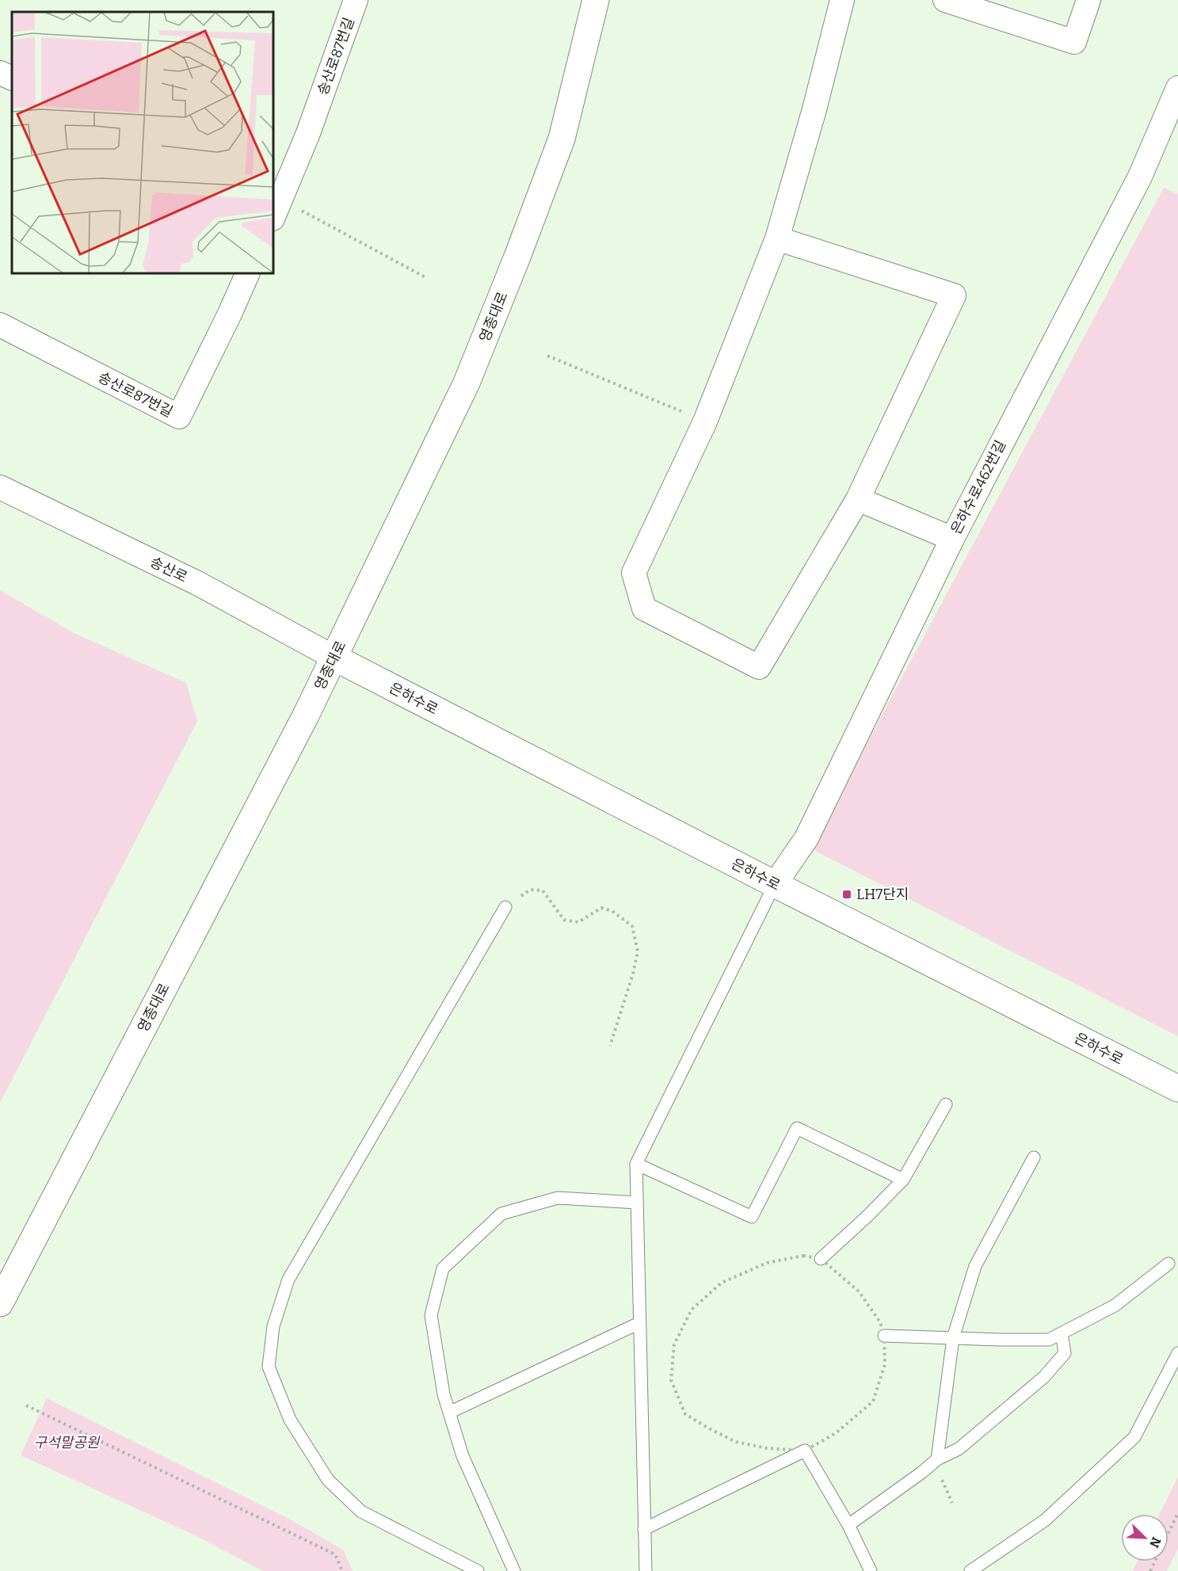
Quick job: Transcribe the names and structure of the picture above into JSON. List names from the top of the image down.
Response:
{
  "streets": {
    "street": [
      "송산로87번길",
      "영종대로",
      "은하수로462번길",
      "송산로",
      "은하수로"
    ]
  },
  "crossings": [
    ["영종대로", "송산로"],
    ["영종대로", "은하수로"],
    ["은하수로462번길", "은하수로"],
    ["송산로", "은하수로"]
  ],
  "parks": ["구석말공원"],
  "places": {
    "transit": ["LH7단지"]
  },
  "north": "bottom right"
}
